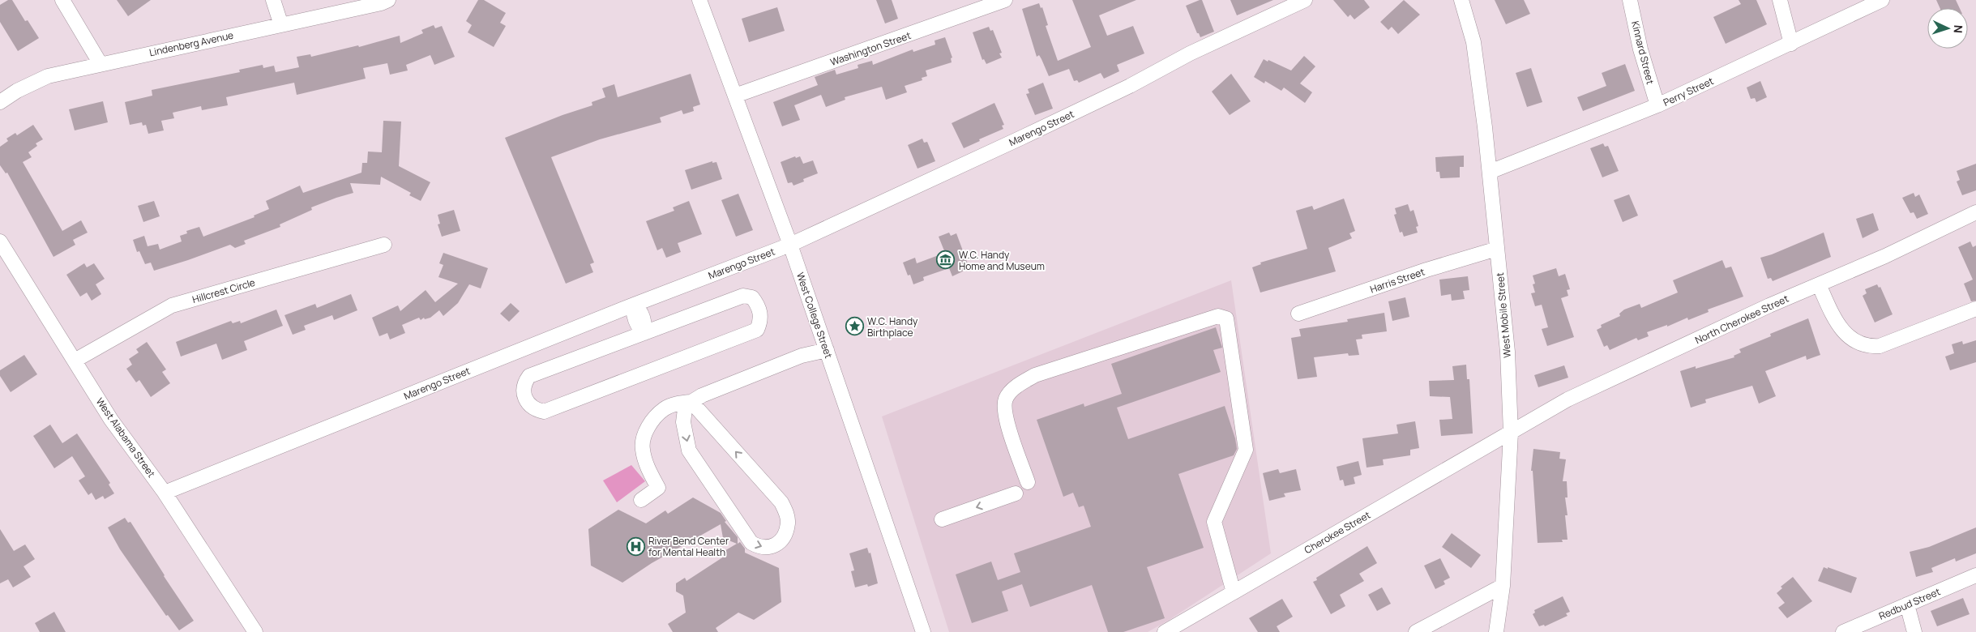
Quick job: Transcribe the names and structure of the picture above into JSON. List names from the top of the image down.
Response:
{
  "streets": {
    "street": [
      "Lindenberg Avenue",
      "Washington Street",
      "Kinnard Street",
      "Perry Street",
      "Marengo Street",
      "Harris Street",
      "Hillcrest Circle",
      "West College Street",
      "West Mobile Street",
      "North Cherokee Street",
      "West Alabama Street",
      "Cherokee Street",
      "Redbud Street"
    ]
  },
  "crossings": [
    ["Washington Street", "West College Street"],
    ["Kinnard Street", "Perry Street"],
    ["Perry Street", "West Mobile Street"],
    ["Marengo Street", "West College Street"],
    ["Marengo Street", "West Alabama Street"],
    ["Harris Street", "West Mobile Street"],
    ["Hillcrest Circle", "West Alabama Street"],
    ["West Mobile Street", "North Cherokee Street"],
    ["West Mobile Street", "Cherokee Street"],
    ["North Cherokee Street", "Cherokee Street"]
  ],
  "places": {
    "museum": ["W.C. Handy Home and Museum"],
    "place": ["W.C. Handy Birthplace"],
    "hospital": ["River Bend Center for Mental Health"]
  },
  "north": "right"
}
